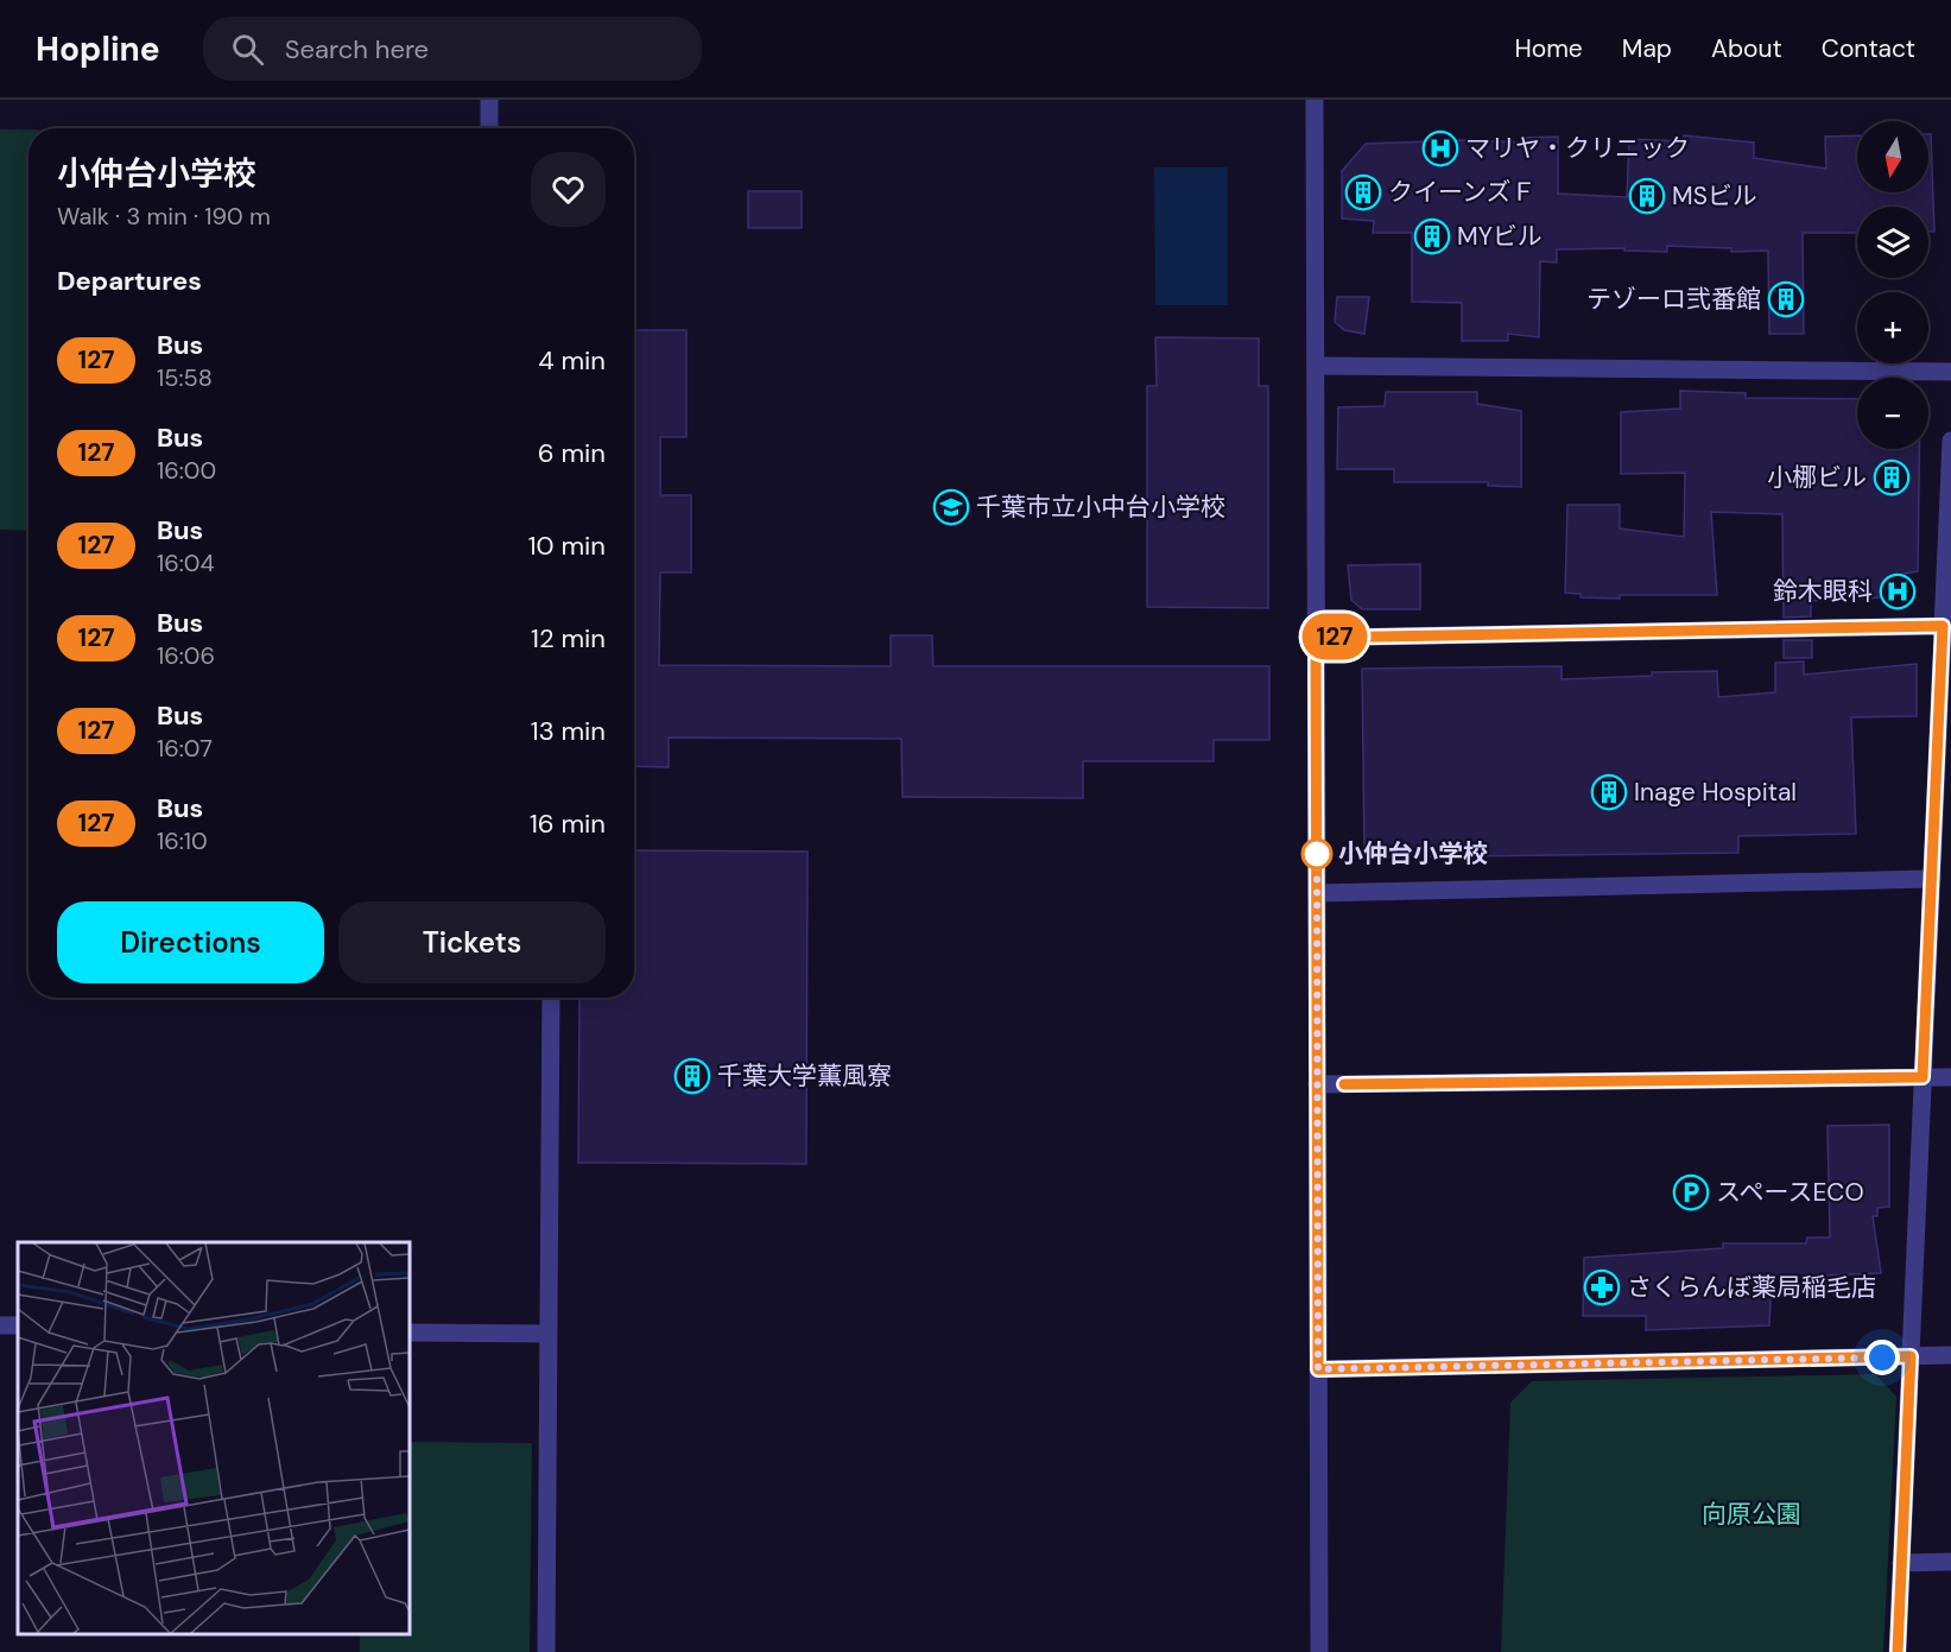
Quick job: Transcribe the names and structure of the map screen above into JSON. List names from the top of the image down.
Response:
{
  "parks": ["向原公園"],
  "places": {
    "hospital": ["マリヤ・クリニック", "鈴木眼科"],
    "building": [
      "クイーンズＦ",
      "MSビル",
      "MYビル",
      "テゾーロ弐番館",
      "小梛ビル",
      "Inage Hospital",
      "千葉大学薫風寮"
    ],
    "school or university": ["千葉市立小中台小学校"],
    "other": ["小仲台小学校"],
    "parking": ["スペースECO"],
    "pharmacy": ["さくらんぼ薬局稲毛店"]
  },
  "lines": ["bus line 127"],
  "north": "bottom",
  "page": {
    "header": "Hopline",
    "search": "Search here",
    "nav": [
      "Home",
      "Map",
      "About",
      "Contact"
    ],
    "on_map": "127",
    "map_buttons": ["+", "−"],
    "heading": [
      ["小仲台小学校", "Walk · 3 min · 190 m"],
      "Departures"
    ],
    "list": [
      {
        "mark": "127",
        "name": "Bus",
        "note": "15:58",
        "value": "4 min"
      },
      {
        "mark": "127",
        "name": "Bus",
        "note": "16:00",
        "value": "6 min"
      },
      {
        "mark": "127",
        "name": "Bus",
        "note": "16:04",
        "value": "10 min"
      },
      {
        "mark": "127",
        "name": "Bus",
        "note": "16:06",
        "value": "12 min"
      },
      {
        "mark": "127",
        "name": "Bus",
        "note": "16:07",
        "value": "13 min"
      },
      {
        "mark": "127",
        "name": "Bus",
        "note": "16:10",
        "value": "16 min"
      }
    ],
    "buttons": ["Directions", "Tickets"]
  }
}
